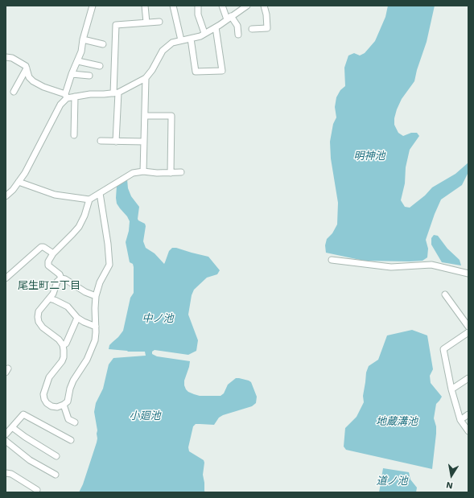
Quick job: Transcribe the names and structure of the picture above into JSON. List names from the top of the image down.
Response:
{
  "districts": ["尾生町二丁目"],
  "water": [
    "明神池",
    "中ノ池",
    "小廻池",
    "地蔵溝池",
    "道ノ池"
  ],
  "north": "bottom"
}
